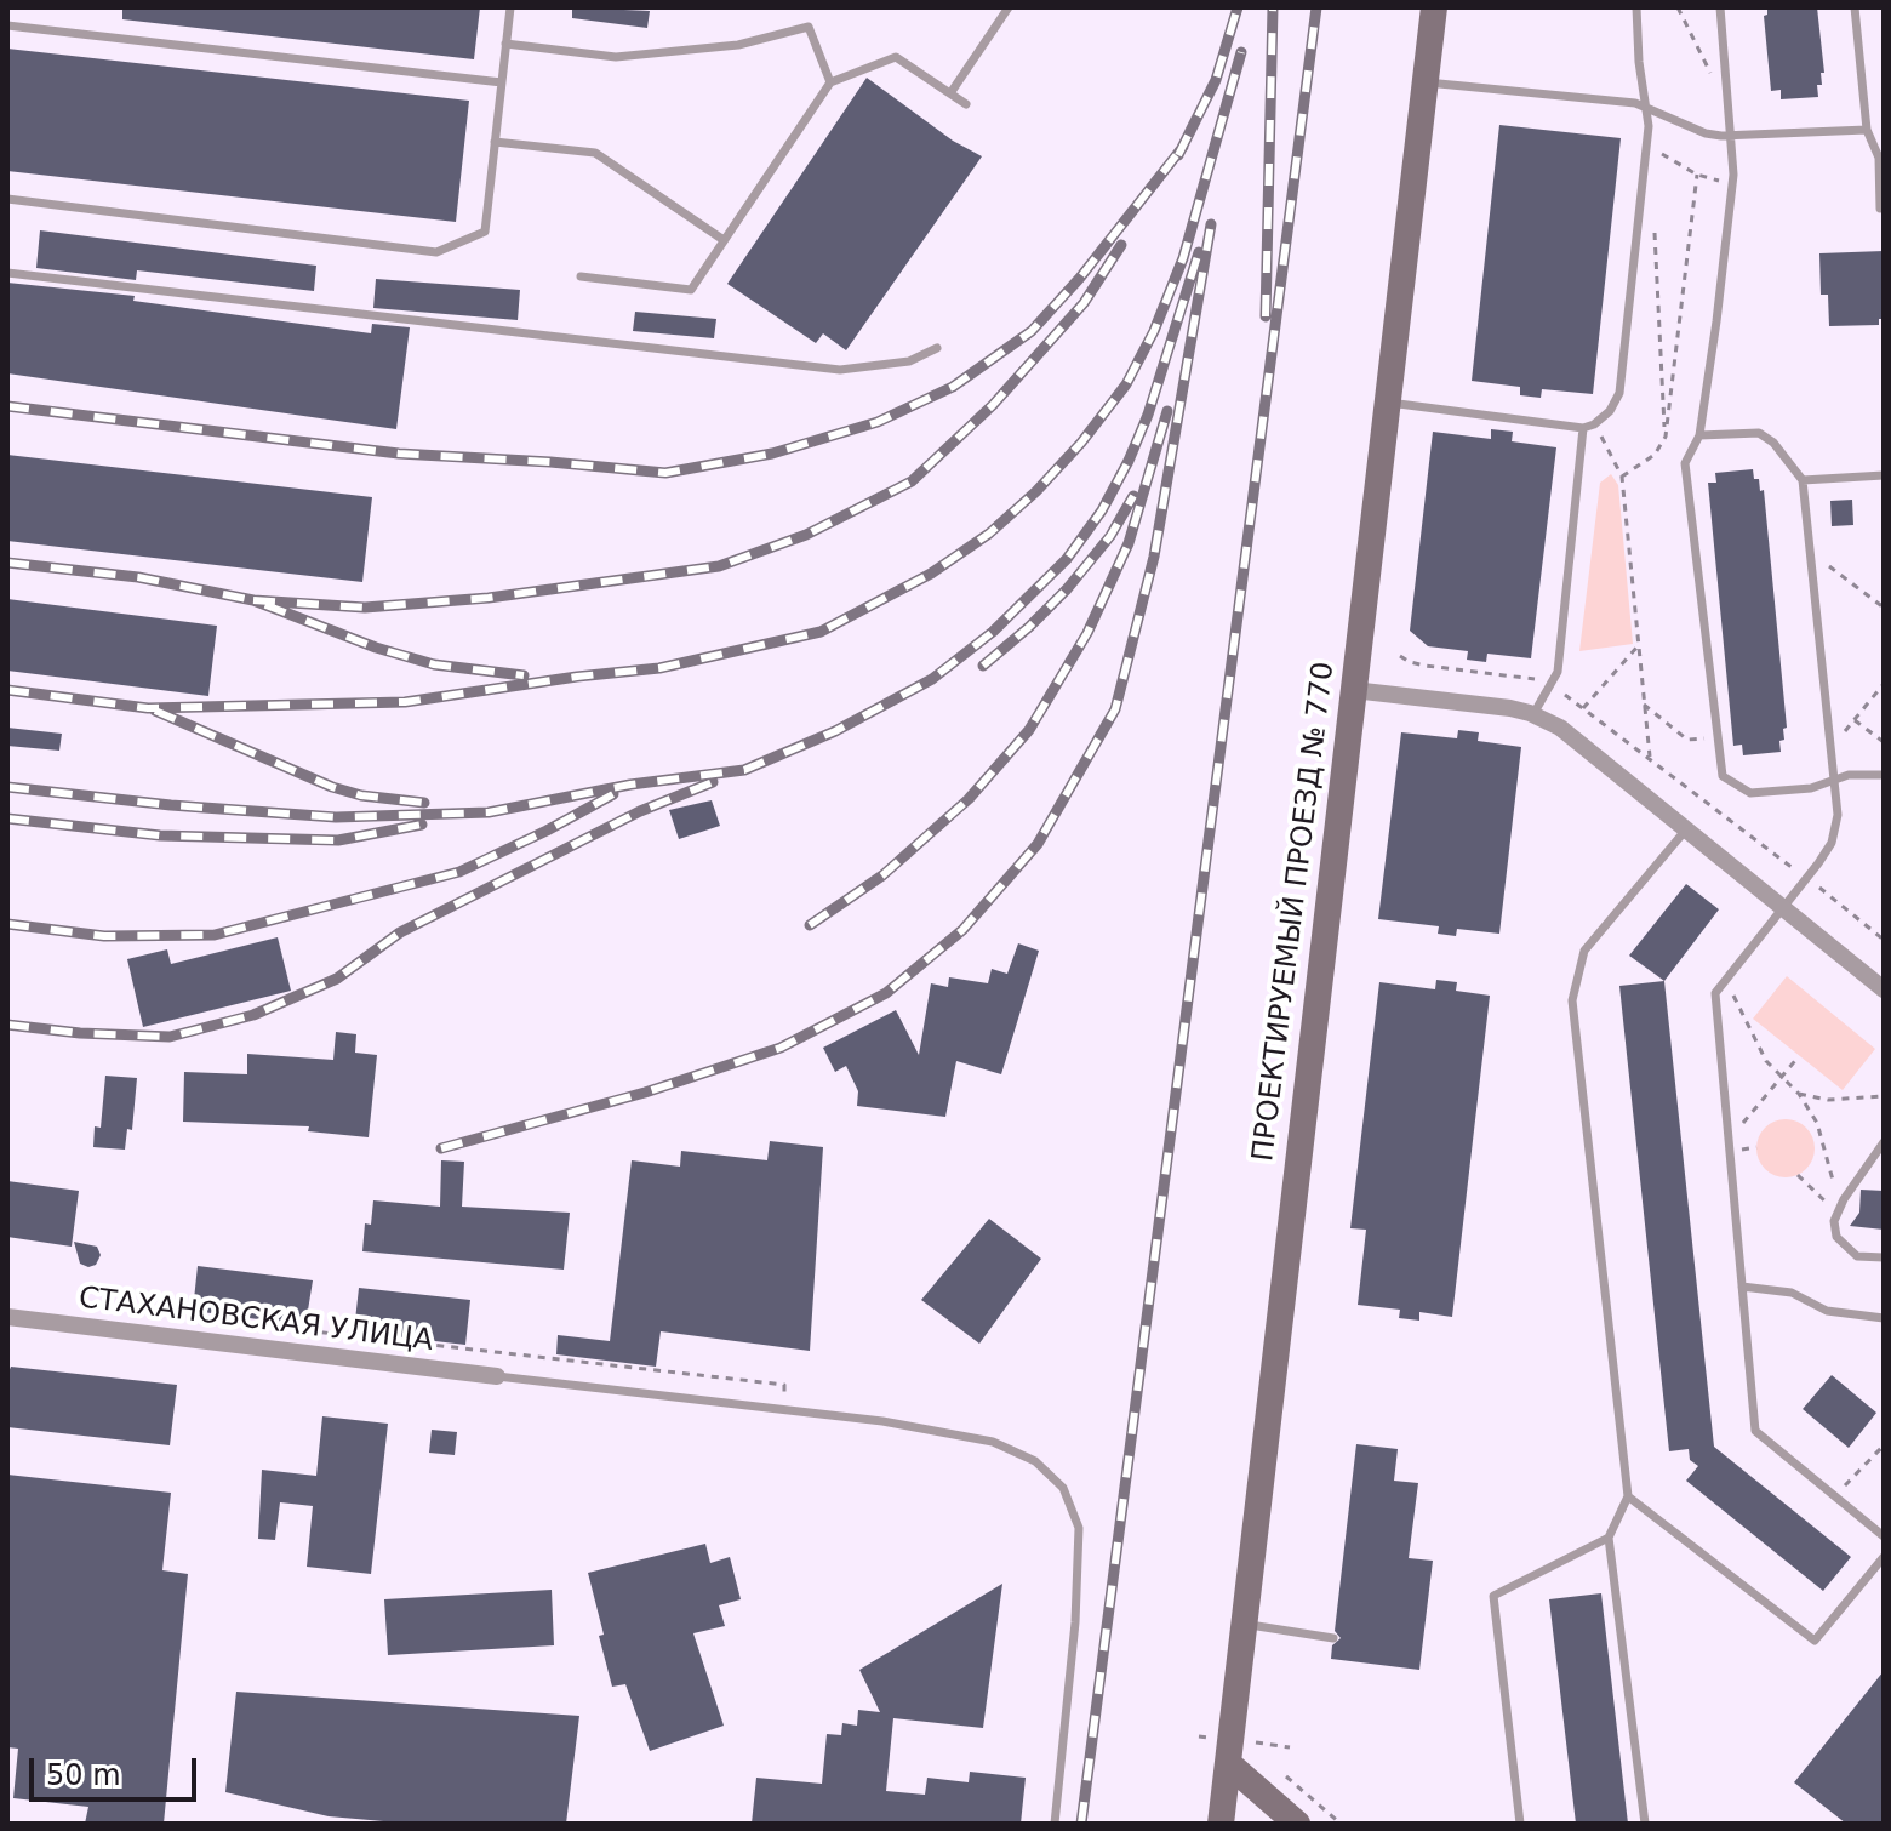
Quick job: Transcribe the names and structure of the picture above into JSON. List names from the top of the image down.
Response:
{
  "streets": {
    "street": ["ПРОЕКТИРУЕМЫЙ ПРОЕЗД № 770", "СТАХАНОВСКАЯ УЛИЦА"]
  },
  "scale_bar": "50 m"
}
